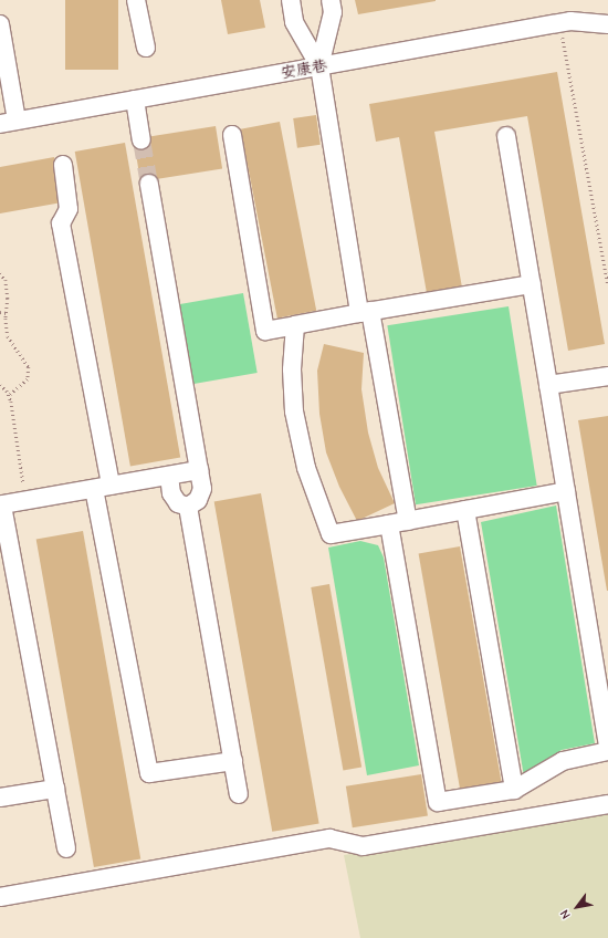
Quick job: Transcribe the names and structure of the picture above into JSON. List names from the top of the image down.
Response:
{
  "streets": {
    "street": ["安康巷"]
  },
  "north": "bottom left"
}
